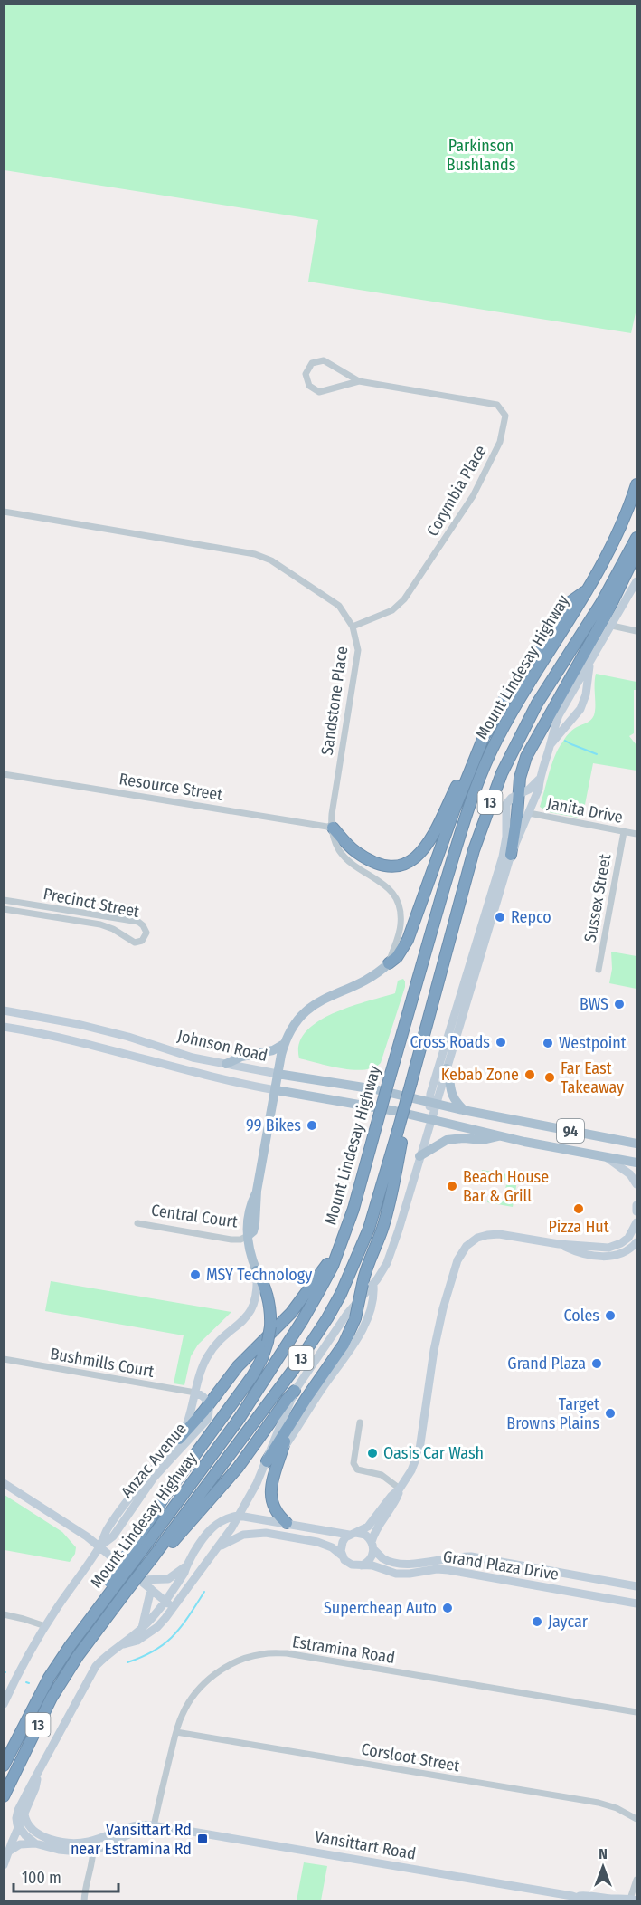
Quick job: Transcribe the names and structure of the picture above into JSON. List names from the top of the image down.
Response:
{
  "streets": {
    "highway": ["Mount Lindesay Highway", "13"],
    "main road": [
      "Johnson Road",
      "94",
      "Central Court",
      "Anzac Avenue"
    ],
    "street": [
      "Corymbia Place",
      "Sandstone Place",
      "Resource Street",
      "Janita Drive",
      "Sussex Street",
      "Precinct Street",
      "Bushmills Court",
      "Grand Plaza Drive",
      "Estramina Road",
      "Corsloot Street",
      "Vansittart Road"
    ]
  },
  "crossings": [
    ["Corymbia Place", "Sandstone Place"],
    ["Sandstone Place", "Resource Street"],
    ["Janita Drive", "Sussex Street"],
    ["Johnson Road", "94"],
    ["Johnson Road", "Central Court"],
    ["Central Court", "Anzac Avenue"],
    ["Bushmills Court", "Anzac Avenue"],
    ["Estramina Road", "Corsloot Street"],
    ["Estramina Road", "Vansittart Road"]
  ],
  "parks": ["Parkinson Bushlands"],
  "places": {
    "other": [
      "Repco",
      "BWS",
      "Cross Roads",
      "Westpoint",
      "Kebab Zone",
      "Far East Takeaway",
      "99 Bikes",
      "Beach House Bar & Grill",
      "Pizza Hut",
      "MSY Technology",
      "Coles",
      "Grand Plaza",
      "Target Browns Plains",
      "Oasis Car Wash",
      "Supercheap Auto",
      "Jaycar"
    ],
    "transit": ["Vansittart Rd near Estramina Rd"]
  },
  "scale_bar": "100 m",
  "north": "top"
}
